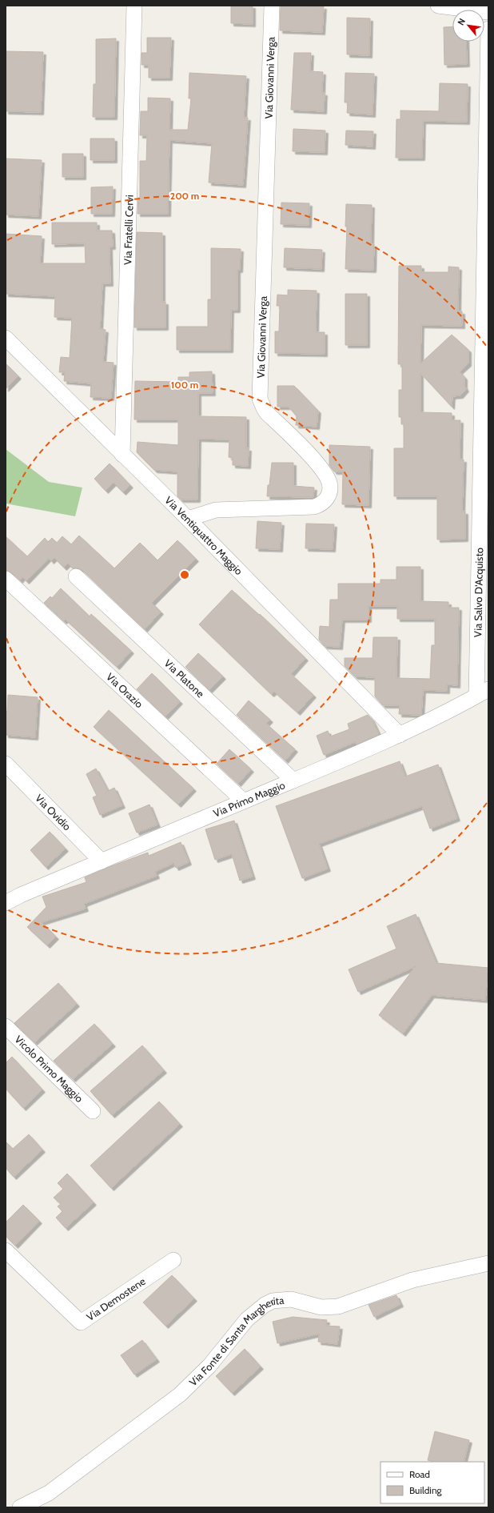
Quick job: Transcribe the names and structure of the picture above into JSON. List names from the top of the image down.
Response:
{
  "streets": {
    "street": [
      "Via Giovanni Verga",
      "Via Fratelli Cervi",
      "Via Ventiquattro Maggio",
      "Via Salvo D'Acquisto",
      "Via Platone",
      "Via Orazio",
      "Via Primo Maggio",
      "Via Ovidio",
      "Vicolo Primo Maggio",
      "Via Demostene",
      "Via Fonte di Santa Margherita"
    ]
  },
  "crossings": [
    ["Via Giovanni Verga", "Via Ventiquattro Maggio"],
    ["Via Fratelli Cervi", "Via Ventiquattro Maggio"],
    ["Via Ventiquattro Maggio", "Via Primo Maggio"],
    ["Via Salvo D'Acquisto", "Via Primo Maggio"],
    ["Via Platone", "Via Primo Maggio"],
    ["Via Orazio", "Via Primo Maggio"],
    ["Via Primo Maggio", "Via Ovidio"]
  ],
  "legend": ["Road", "Building"],
  "north": "top left",
  "rings": ["200 m", "100 m"]
}
